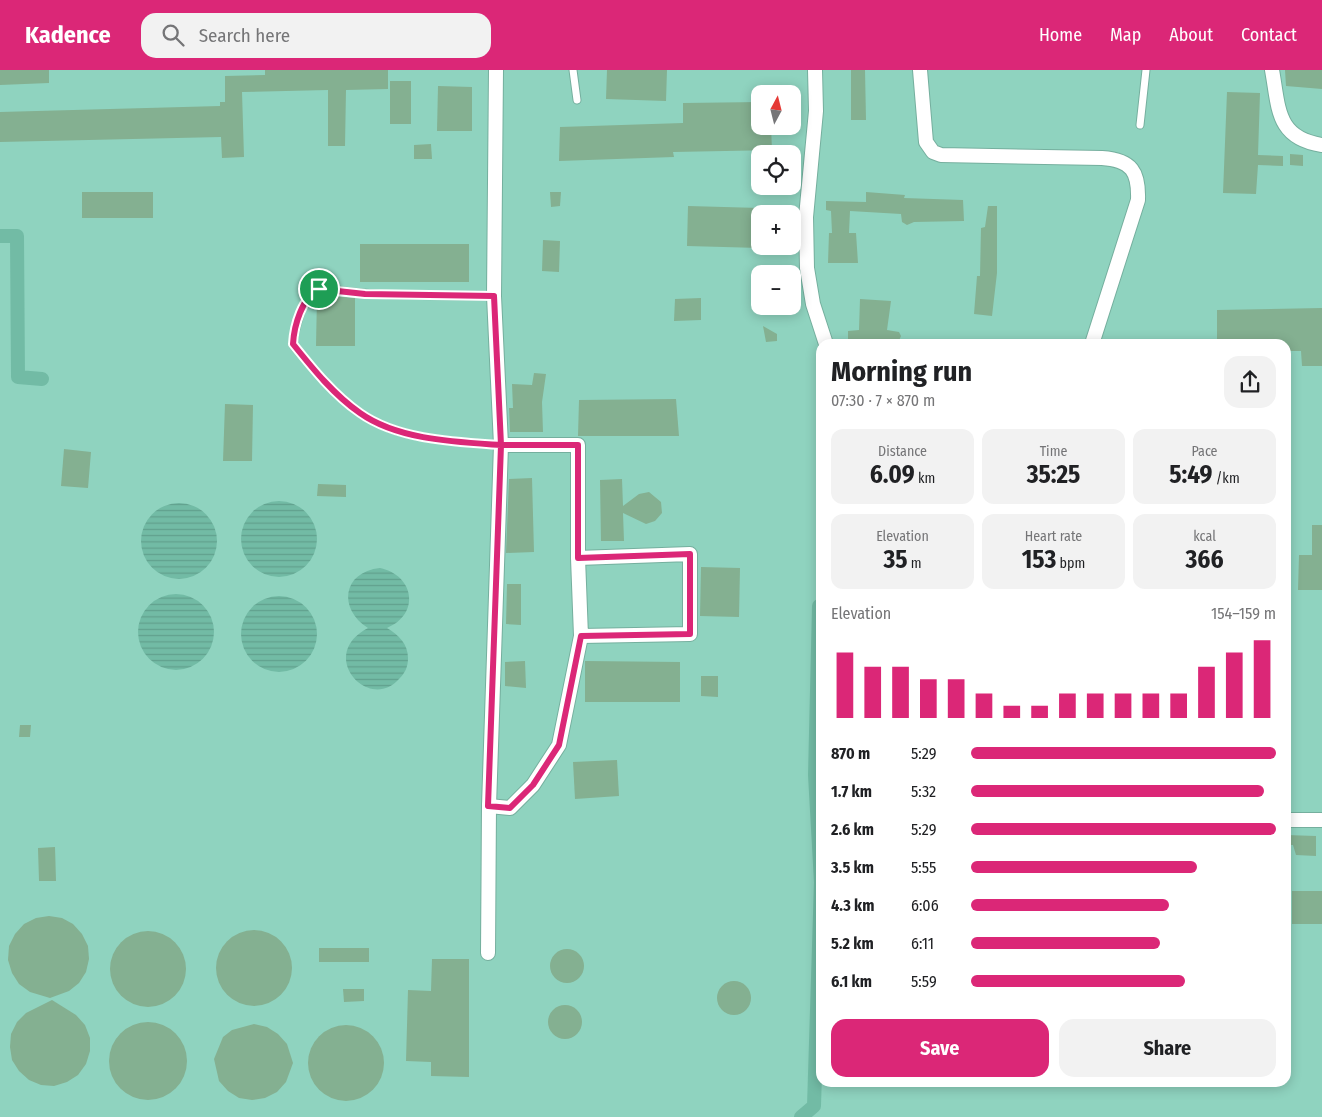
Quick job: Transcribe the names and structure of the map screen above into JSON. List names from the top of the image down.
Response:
{
  "north": "top",
  "page": {
    "header": "Kadence",
    "search": "Search here",
    "nav": [
      "Home",
      "Map",
      "About",
      "Contact"
    ],
    "map_buttons": ["+", "−"],
    "heading": ["Morning run", "07:30 · 7 × 870 m"],
    "stats": [
      ["Distance", "6.09 km"],
      ["Time", "35:25"],
      ["Pace", "5:49 /km"],
      ["Elevation", "35 m"],
      ["Heart rate", "153 bpm"],
      ["kcal", "366"]
    ],
    "chart": ["Elevation", "154–159 m"],
    "list": [
      {
        "name": "870 m",
        "note": "5:29"
      },
      {
        "name": "1.7 km",
        "note": "5:32"
      },
      {
        "name": "2.6 km",
        "note": "5:29"
      },
      {
        "name": "3.5 km",
        "note": "5:55"
      },
      {
        "name": "4.3 km",
        "note": "6:06"
      },
      {
        "name": "5.2 km",
        "note": "6:11"
      },
      {
        "name": "6.1 km",
        "note": "5:59"
      }
    ],
    "buttons": ["Save", "Share"]
  }
}
